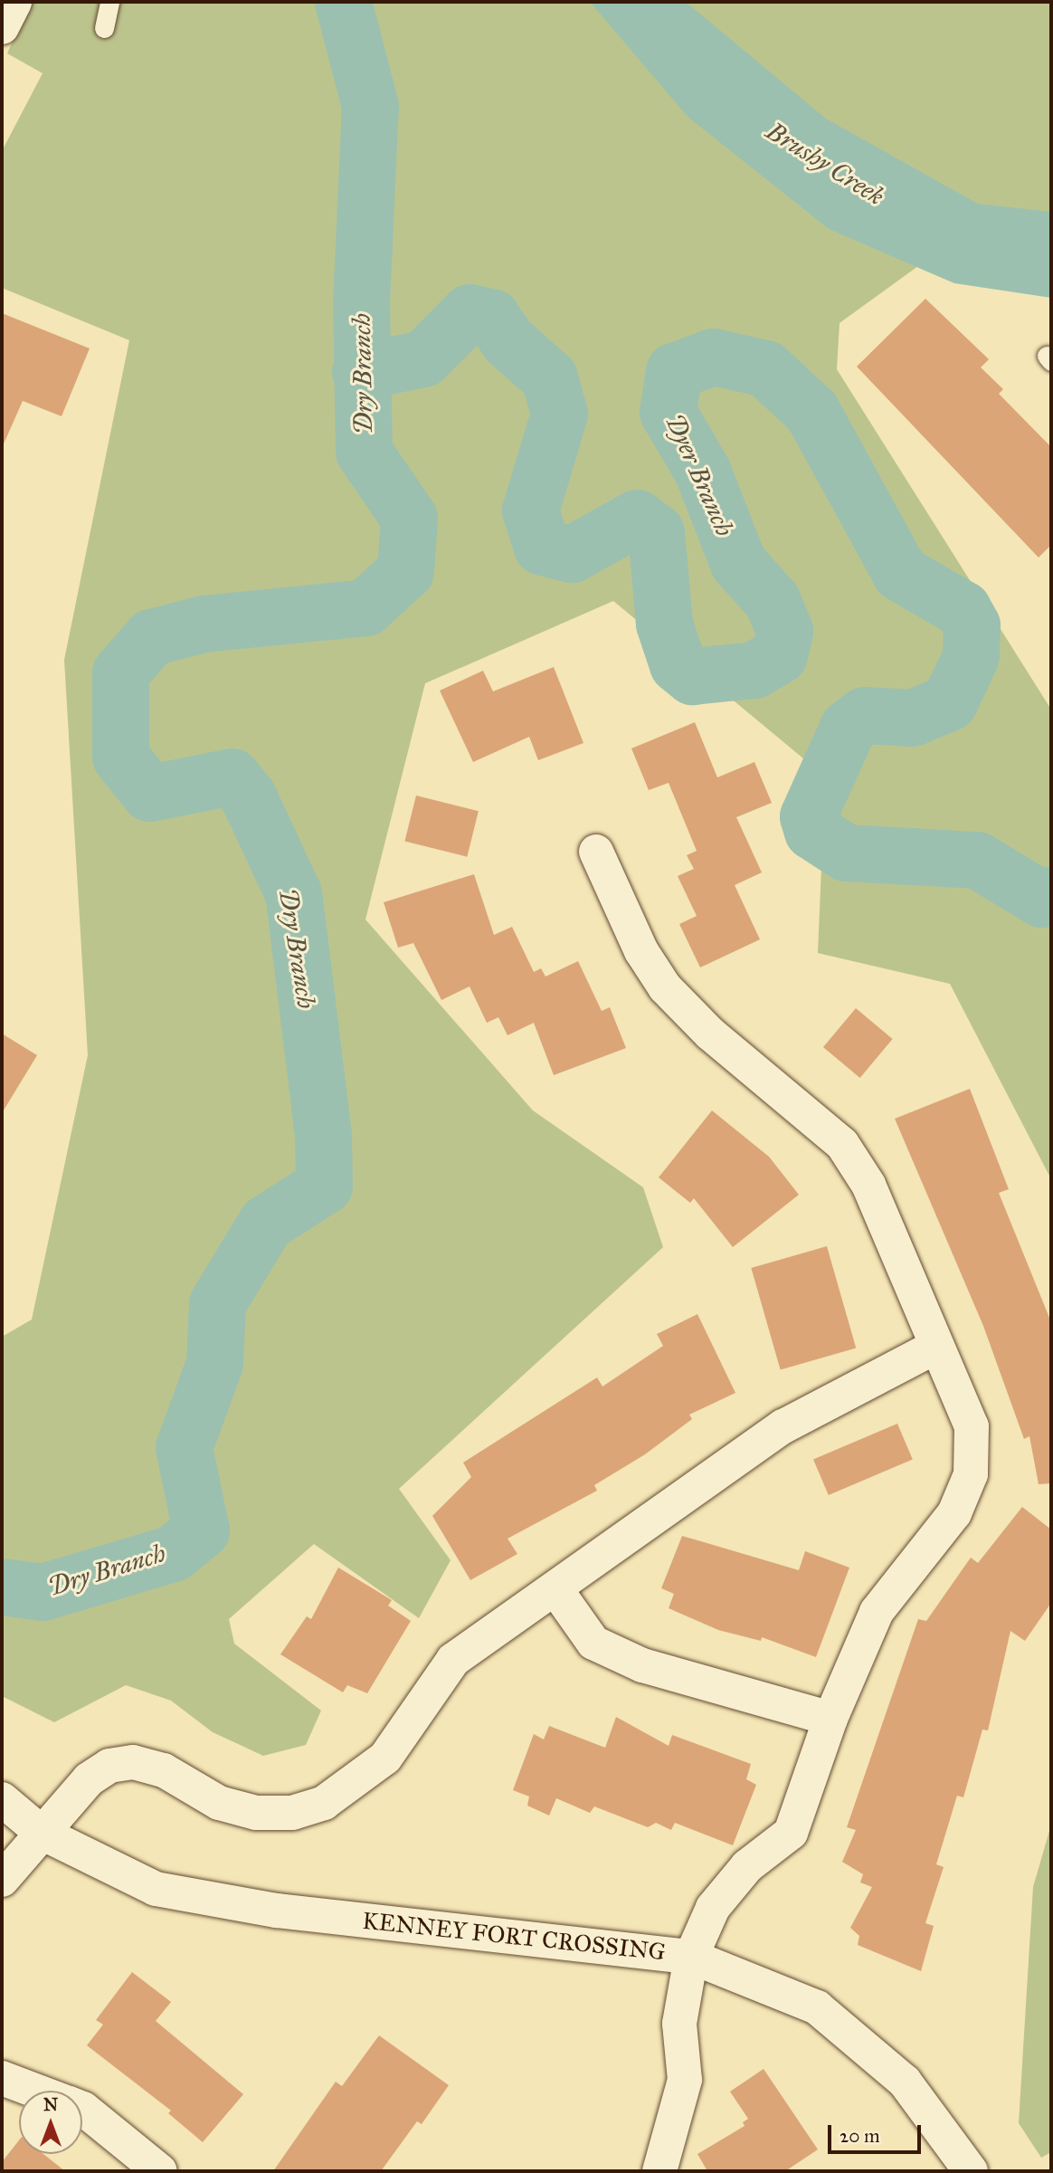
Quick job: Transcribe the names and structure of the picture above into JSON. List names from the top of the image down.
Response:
{
  "streets": {
    "street": ["KENNEY FORT CROSSING"]
  },
  "water": ["Brushy Creek", "Dry Branch", "Dyer Branch"],
  "scale_bar": "20 m",
  "north": "top"
}
